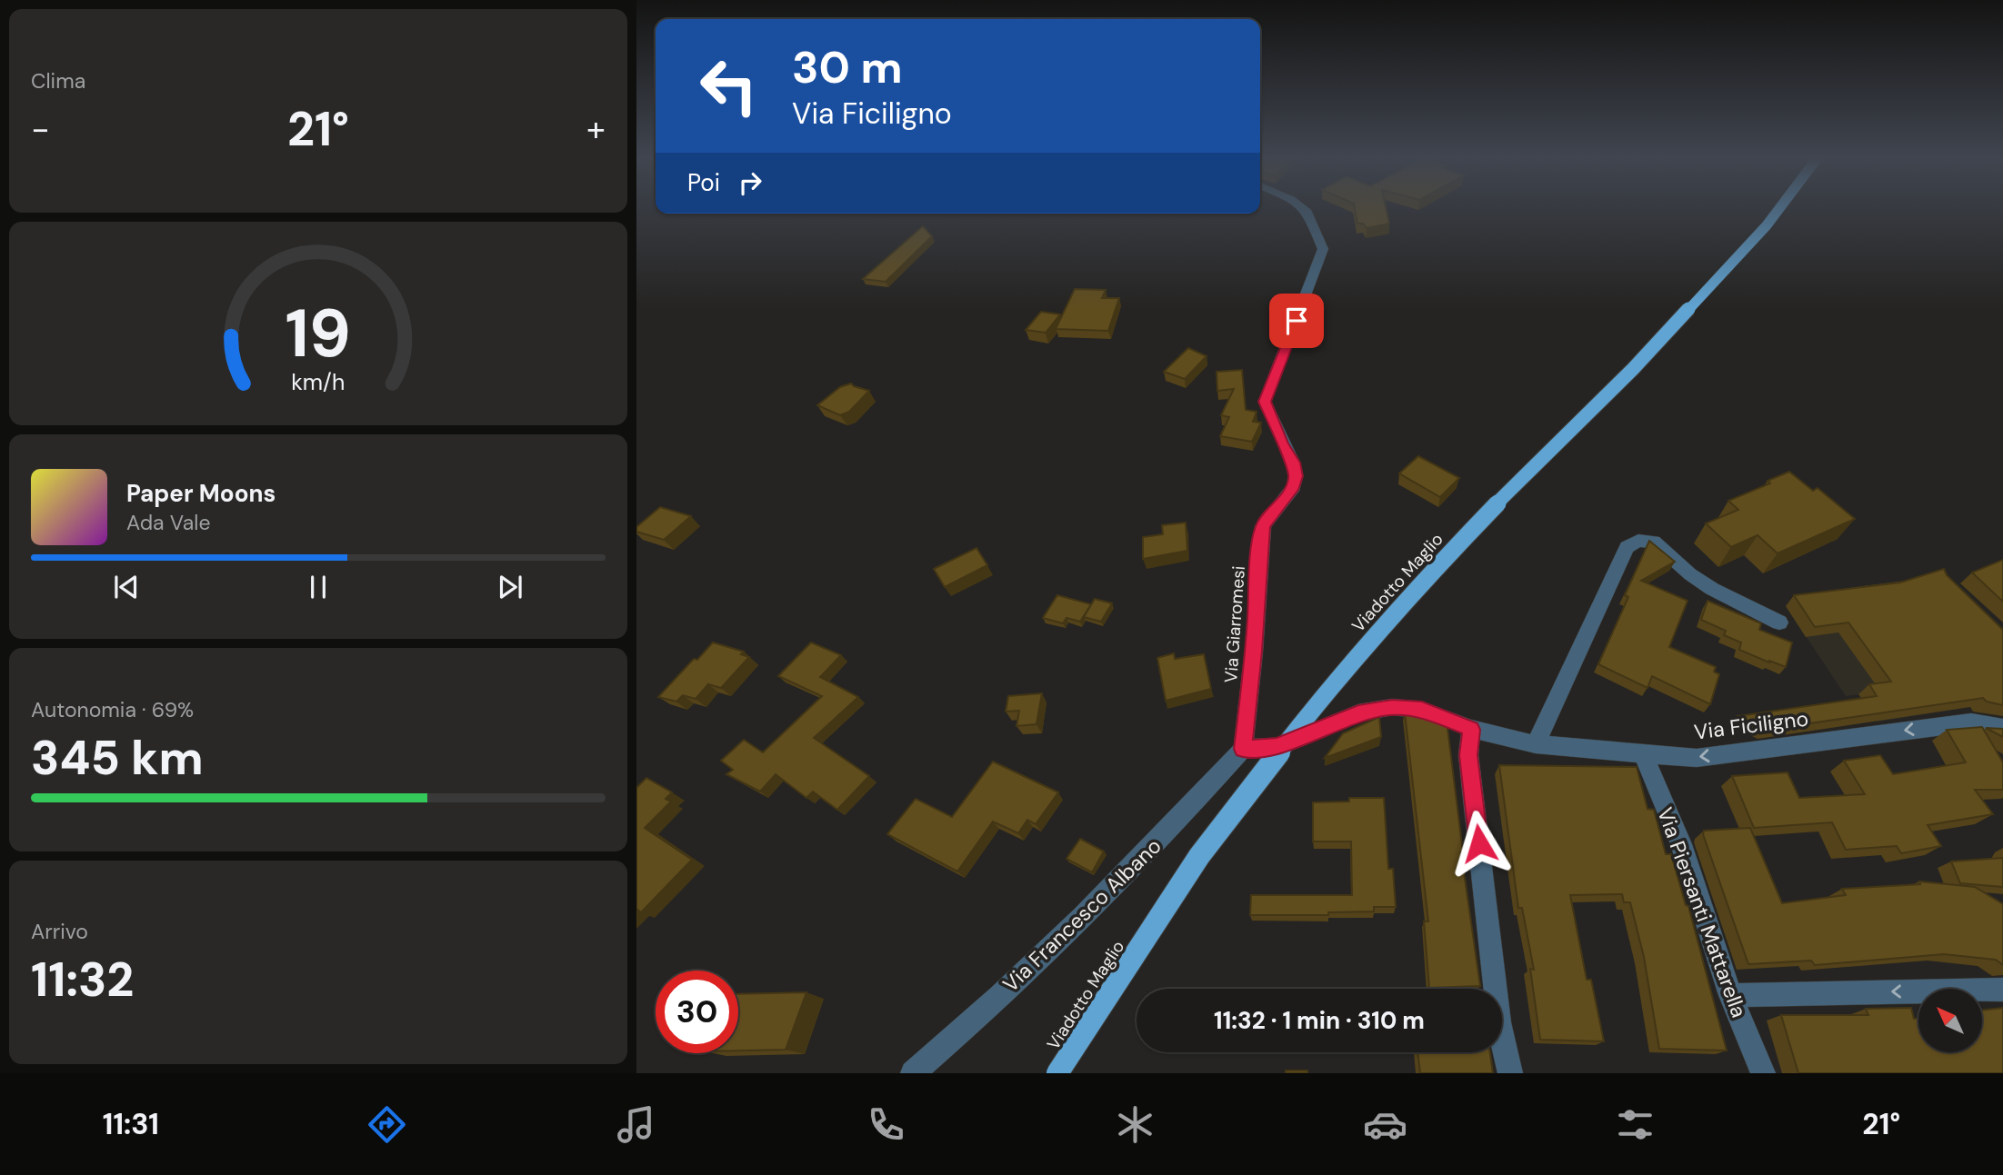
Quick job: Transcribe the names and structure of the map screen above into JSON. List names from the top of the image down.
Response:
{
  "streets": {
    "main road": ["Viadotto Maglio"],
    "street": [
      "Via Giarromesi",
      "Via Ficiligno",
      "Via Piersanti Mattarella",
      "Via Francesco Albano"
    ]
  },
  "crossings": [
    ["Via Giarromesi", "Via Ficiligno"],
    ["Via Giarromesi", "Via Francesco Albano"],
    ["Via Ficiligno", "Via Piersanti Mattarella"],
    ["Via Ficiligno", "Via Francesco Albano"]
  ],
  "one_way": ["Via Ficiligno"],
  "north": "top left",
  "page": {
    "tile": [
      "Clima",
      ["Autonomia · 69%", "345 km"],
      ["Arrivo", "11:32"]
    ],
    "turn": ["30 m", "Via Ficiligno"],
    "heat": ["−", "21°", "+"],
    "then": "Poi",
    "song": ["Paper Moons", "Ada Vale"],
    "limit": "30",
    "trip": "11:32 · 1 min · 310 m",
    "tabs": ["11:31", "21°"],
    "gauge": ["19", "km/h"]
  }
}
